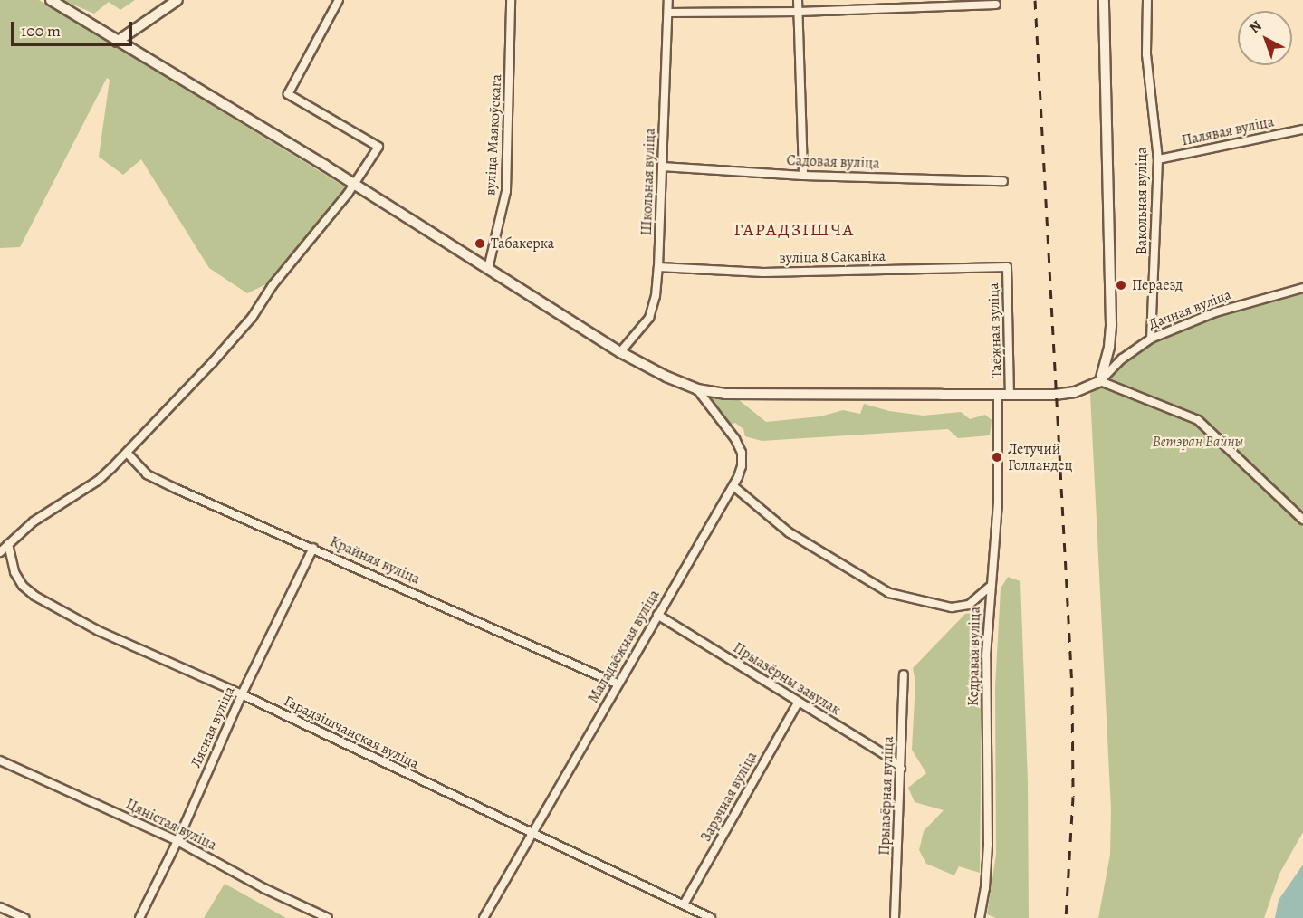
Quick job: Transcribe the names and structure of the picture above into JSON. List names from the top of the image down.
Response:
{
  "streets": {
    "street": [
      "Палявая вуліца",
      "вуліца Маякоўскага",
      "Садовая вуліца",
      "Школьная вуліца",
      "Вакольная вуліца",
      "вуліца 8 Сакавіка",
      "Дачная вуліца",
      "Таёжная вуліца",
      "Крайняя вуліца",
      "Маладзёжная вуліца",
      "Кедравая вуліца",
      "Прыазёрны завулак",
      "Лясная вуліца",
      "Гарадзішчанская вуліца",
      "Прыазёрная вуліца",
      "Зарэчная вуліца",
      "Цяністая вуліца"
    ]
  },
  "crossings": [
    ["Палявая вуліца", "Вакольная вуліца"],
    ["Садовая вуліца", "Школьная вуліца"],
    ["Школьная вуліца", "вуліца 8 Сакавіка"],
    ["Вакольная вуліца", "Дачная вуліца"],
    ["вуліца 8 Сакавіка", "Таёжная вуліца"],
    ["Крайняя вуліца", "Маладзёжная вуліца"],
    ["Крайняя вуліца", "Лясная вуліца"],
    ["Маладзёжная вуліца", "Прыазёрны завулак"],
    ["Маладзёжная вуліца", "Гарадзішчанская вуліца"],
    ["Прыазёрны завулак", "Прыазёрная вуліца"],
    ["Прыазёрны завулак", "Зарэчная вуліца"],
    ["Лясная вуліца", "Гарадзішчанская вуліца"],
    ["Лясная вуліца", "Цяністая вуліца"],
    ["Гарадзішчанская вуліца", "Зарэчная вуліца"]
  ],
  "districts": ["ГАРАДЗІШЧА"],
  "parks": ["Ветэран Вайны"],
  "places": ["Табакерка", "Пераезд", "Летучий Голландец"],
  "scale_bar": "100 m",
  "north": "top left"
}
